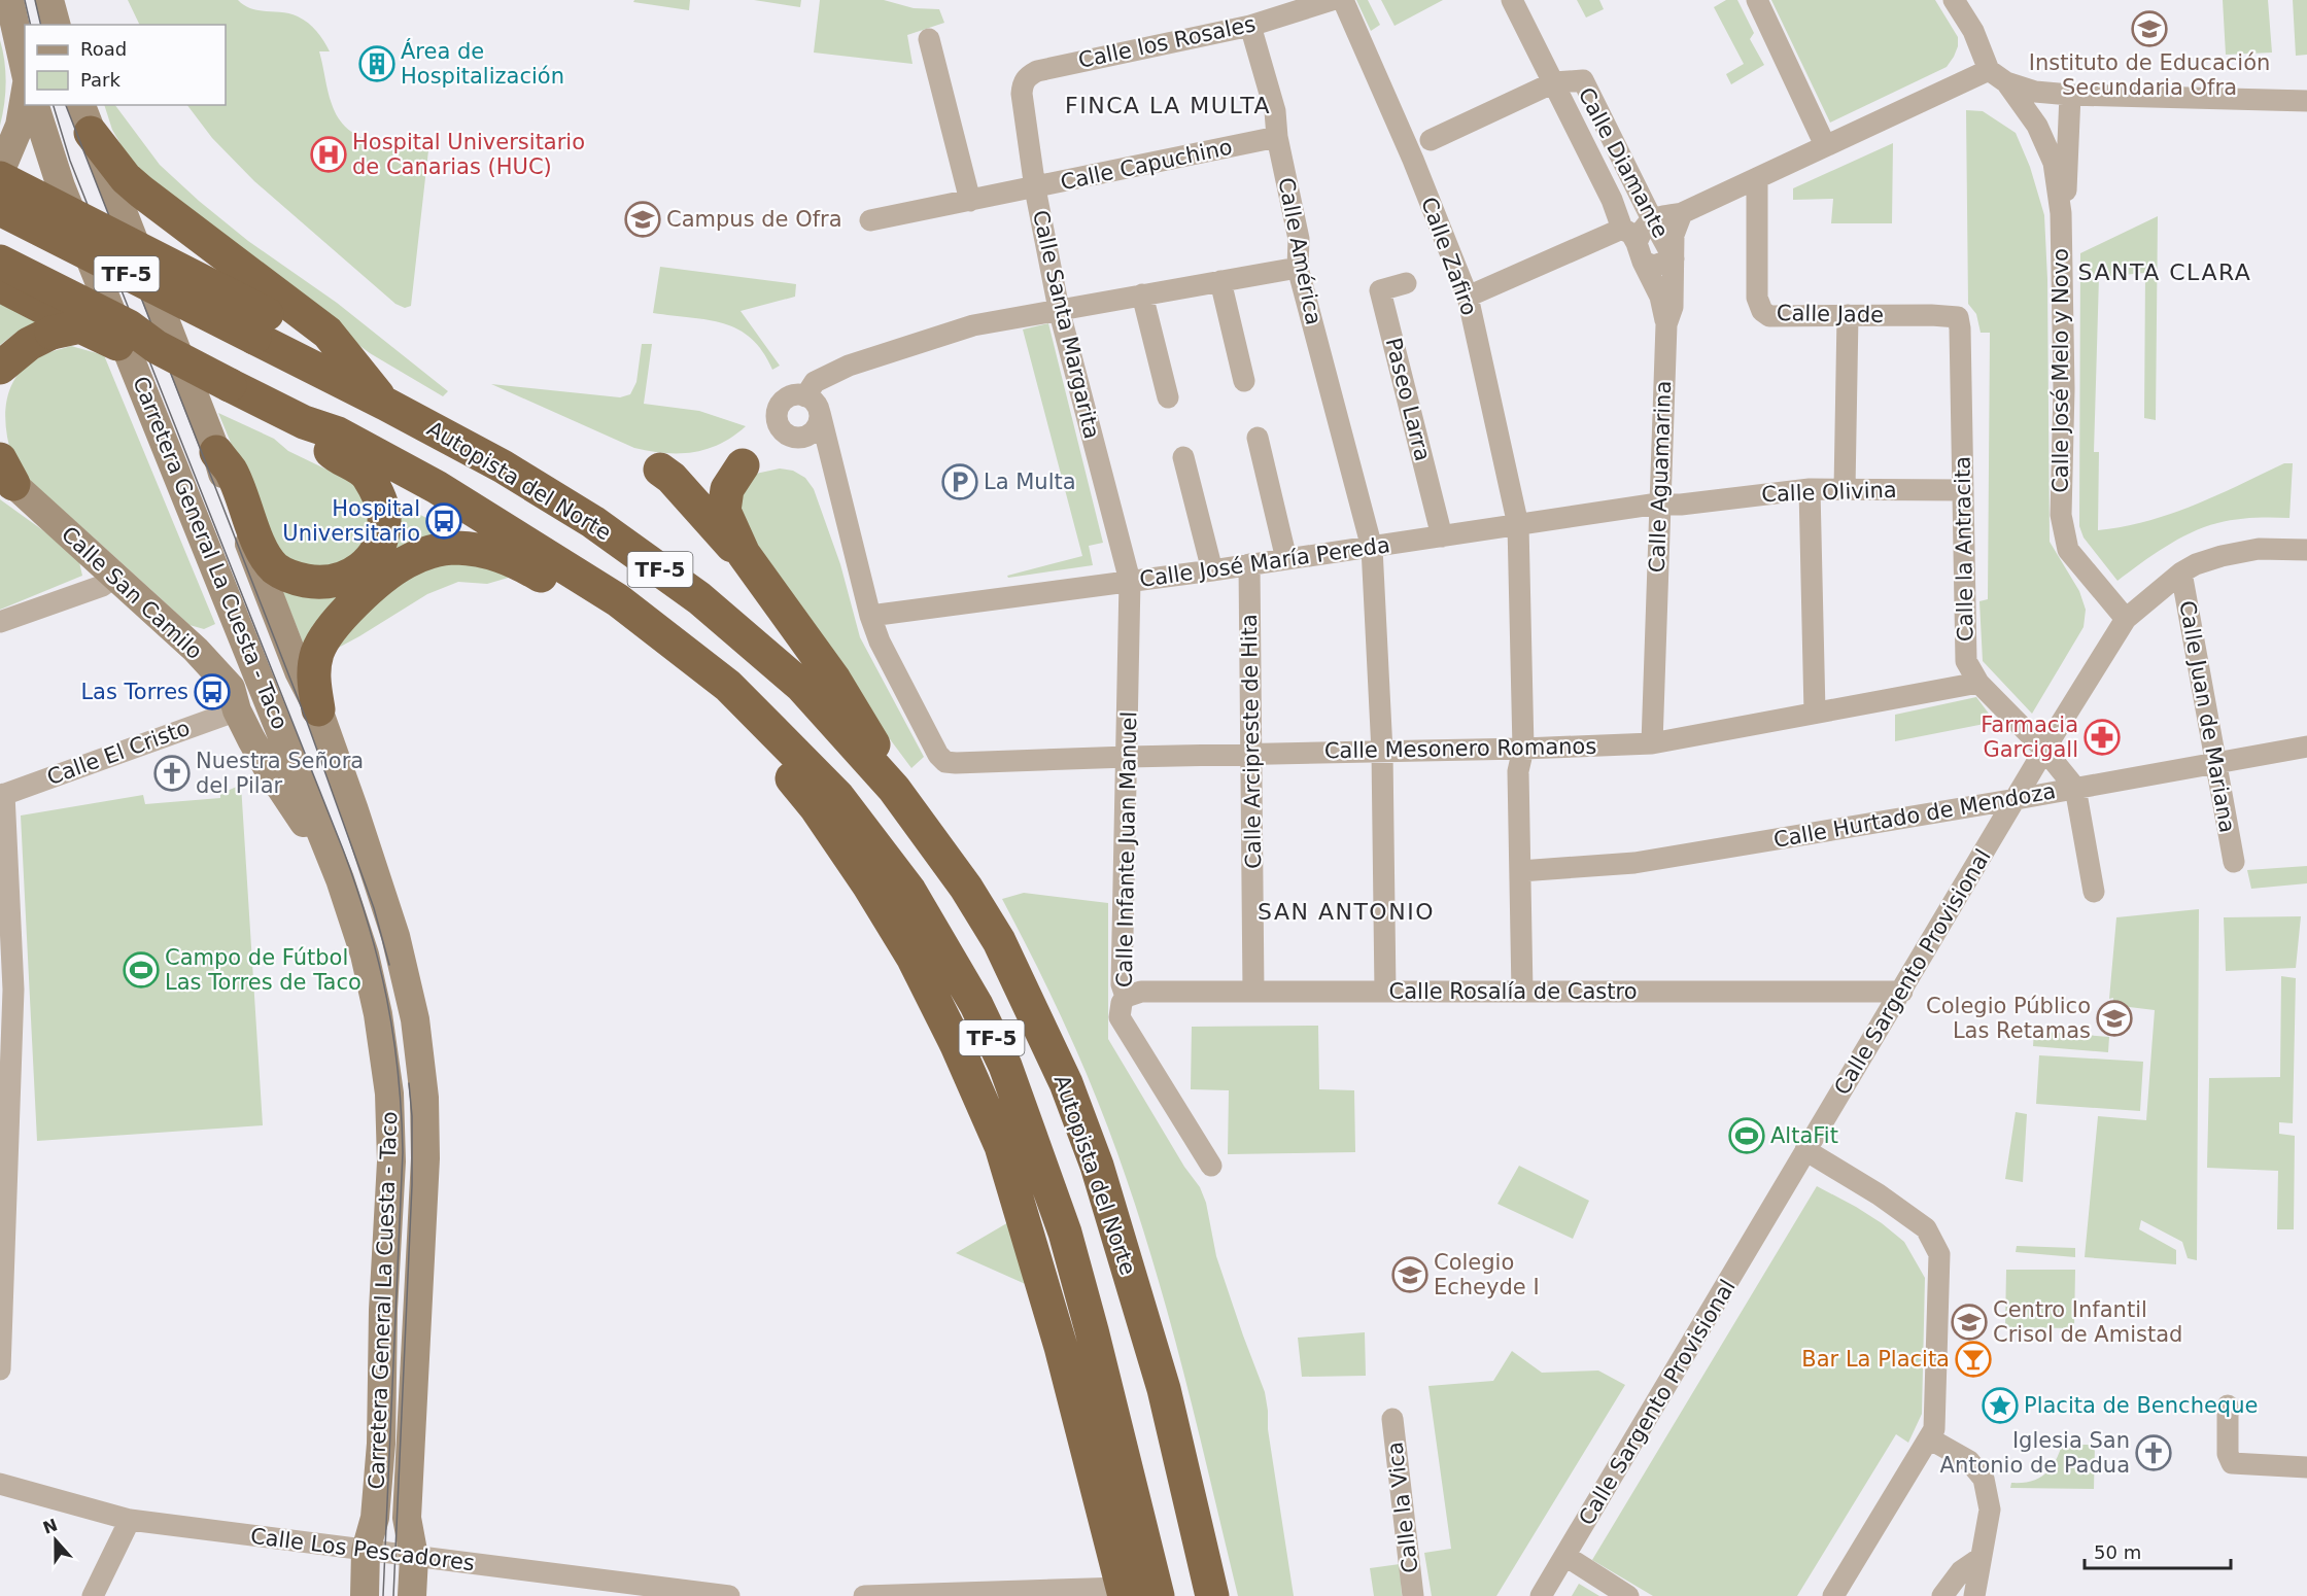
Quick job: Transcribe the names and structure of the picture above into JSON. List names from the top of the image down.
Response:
{
  "streets": {
    "highway": ["TF-5", "Autopista del Norte"],
    "main road": ["Carretera General La Cuesta - Taco", "Calle San Camilo"],
    "street": [
      "Calle los Rosales",
      "Calle Diamante",
      "Calle Capuchino",
      "Calle América",
      "Calle Zafiro",
      "Calle Jade",
      "Calle Santa Margarita",
      "Calle José Melo y Novo",
      "Paseo Larra",
      "Calle Aguamarina",
      "Calle Olivina",
      "Calle la Antracita",
      "Calle José María Pereda",
      "Calle Juan de Mariana",
      "Calle Arcipreste de Hita",
      "Calle Mesonero Romanos",
      "Calle El Cristo",
      "Calle Hurtado de Mendoza",
      "Calle Infante Juan Manuel",
      "Calle Sargento Provisional",
      "Calle Rosalía de Castro",
      "Calle la Vica",
      "Calle Los Pescadores"
    ]
  },
  "crossings": [
    ["Calle los Rosales", "Calle América"],
    ["Calle los Rosales", "Calle Santa Margarita"],
    ["Calle Diamante", "Calle Aguamarina"],
    ["Calle Capuchino", "Calle América"],
    ["Calle Capuchino", "Calle Santa Margarita"],
    ["Calle América", "Calle José María Pereda"],
    ["Calle América", "Calle Mesonero Romanos"],
    ["Calle América", "Calle Rosalía de Castro"],
    ["Calle Zafiro", "Calle José María Pereda"],
    ["Calle Zafiro", "Calle Mesonero Romanos"],
    ["Calle Zafiro", "Calle Hurtado de Mendoza"],
    ["Calle Zafiro", "Calle Rosalía de Castro"],
    ["Calle Jade", "Calle la Antracita"],
    ["Calle Santa Margarita", "Calle José María Pereda"],
    ["Calle Santa Margarita", "Calle Infante Juan Manuel"],
    ["Calle José Melo y Novo", "Calle Sargento Provisional"],
    ["Paseo Larra", "Calle José María Pereda"],
    ["Calle Aguamarina", "Calle Olivina"],
    ["Calle Aguamarina", "Calle José María Pereda"],
    ["Calle Aguamarina", "Calle Mesonero Romanos"],
    ["Calle Olivina", "Calle la Antracita"],
    ["Calle Olivina", "Calle José María Pereda"],
    ["Calle la Antracita", "Calle Mesonero Romanos"],
    ["Calle la Antracita", "Calle Hurtado de Mendoza"],
    ["Calle la Antracita", "Calle Sargento Provisional"],
    ["Carretera General La Cuesta - Taco", "Calle San Camilo"],
    ["Carretera General La Cuesta - Taco", "Calle Los Pescadores"],
    ["Calle José María Pereda", "Calle Arcipreste de Hita"],
    ["Calle José María Pereda", "Calle Mesonero Romanos"],
    ["Calle José María Pereda", "Calle Infante Juan Manuel"],
    ["Calle San Camilo", "Calle El Cristo"],
    ["Calle Juan de Mariana", "Calle Hurtado de Mendoza"],
    ["Calle Juan de Mariana", "Calle Sargento Provisional"],
    ["Calle Arcipreste de Hita", "Calle Mesonero Romanos"],
    ["Calle Arcipreste de Hita", "Calle Rosalía de Castro"],
    ["Calle Mesonero Romanos", "Calle Infante Juan Manuel"],
    ["Calle Hurtado de Mendoza", "Calle Sargento Provisional"],
    ["Calle Infante Juan Manuel", "Calle Rosalía de Castro"],
    ["Calle Sargento Provisional", "Calle Rosalía de Castro"]
  ],
  "districts": ["FINCA LA MULTA", "SANTA CLARA", "SAN ANTONIO"],
  "places": {
    "school or university": [
      "Instituto de Educación Secundaria Ofra",
      "Campus de Ofra",
      "Colegio Público Las Retamas",
      "Colegio Echeyde I",
      "Centro Infantil Crisol de Amistad"
    ],
    "building": ["Área de Hospitalización"],
    "hospital": ["Hospital Universitario de Canarias (HUC)"],
    "parking": ["La Multa"],
    "bus stop": ["Hospital Universitario", "Las Torres"],
    "pharmacy": ["Farmacia Garcigall"],
    "church": ["Nuestra Señora del Pilar", "Iglesia San Antonio de Padua"],
    "sports": ["Campo de Fútbol Las Torres de Taco", "AltaFit"],
    "bar": ["Bar La Placita"],
    "place": ["Placita de Bencheque"]
  },
  "legend": ["Road", "Park"],
  "scale_bar": "50 m",
  "north": "top"
}
